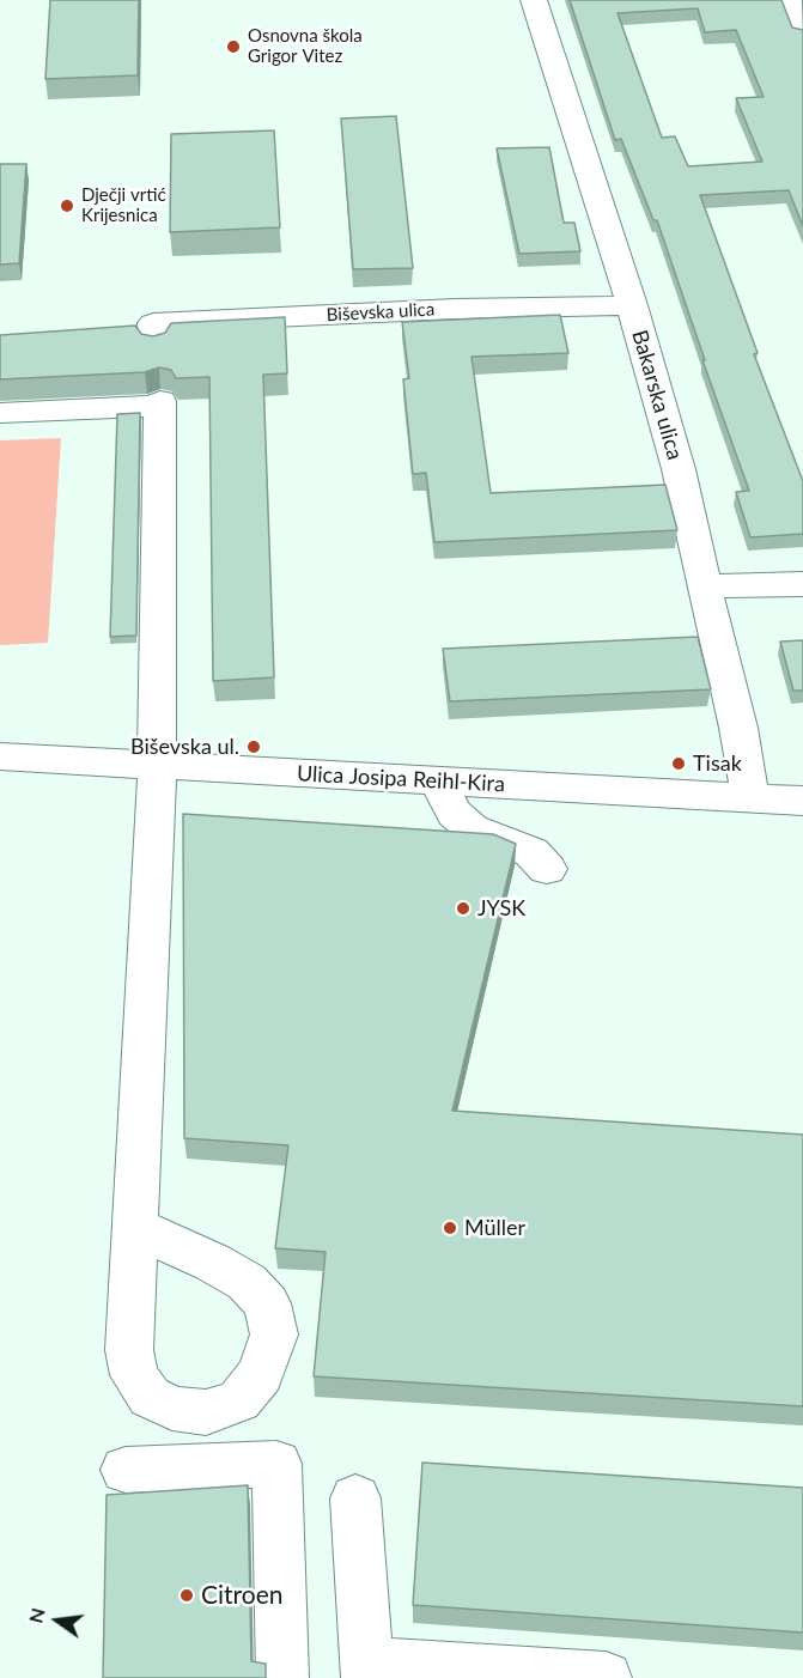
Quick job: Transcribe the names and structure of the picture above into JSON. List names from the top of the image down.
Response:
{
  "streets": {
    "street": ["Biševska ulica", "Bakarska ulica", "Ulica Josipa Reihl-Kira"]
  },
  "crossings": [
    ["Biševska ulica", "Bakarska ulica"],
    ["Bakarska ulica", "Ulica Josipa Reihl-Kira"]
  ],
  "places": [
    "Osnovna škola Grigor Vitez",
    "Dječji vrtić Krijesnica",
    "Biševska ul.",
    "Tisak",
    "JYSK",
    "Müller",
    "Citroen"
  ],
  "north": "left"
}
